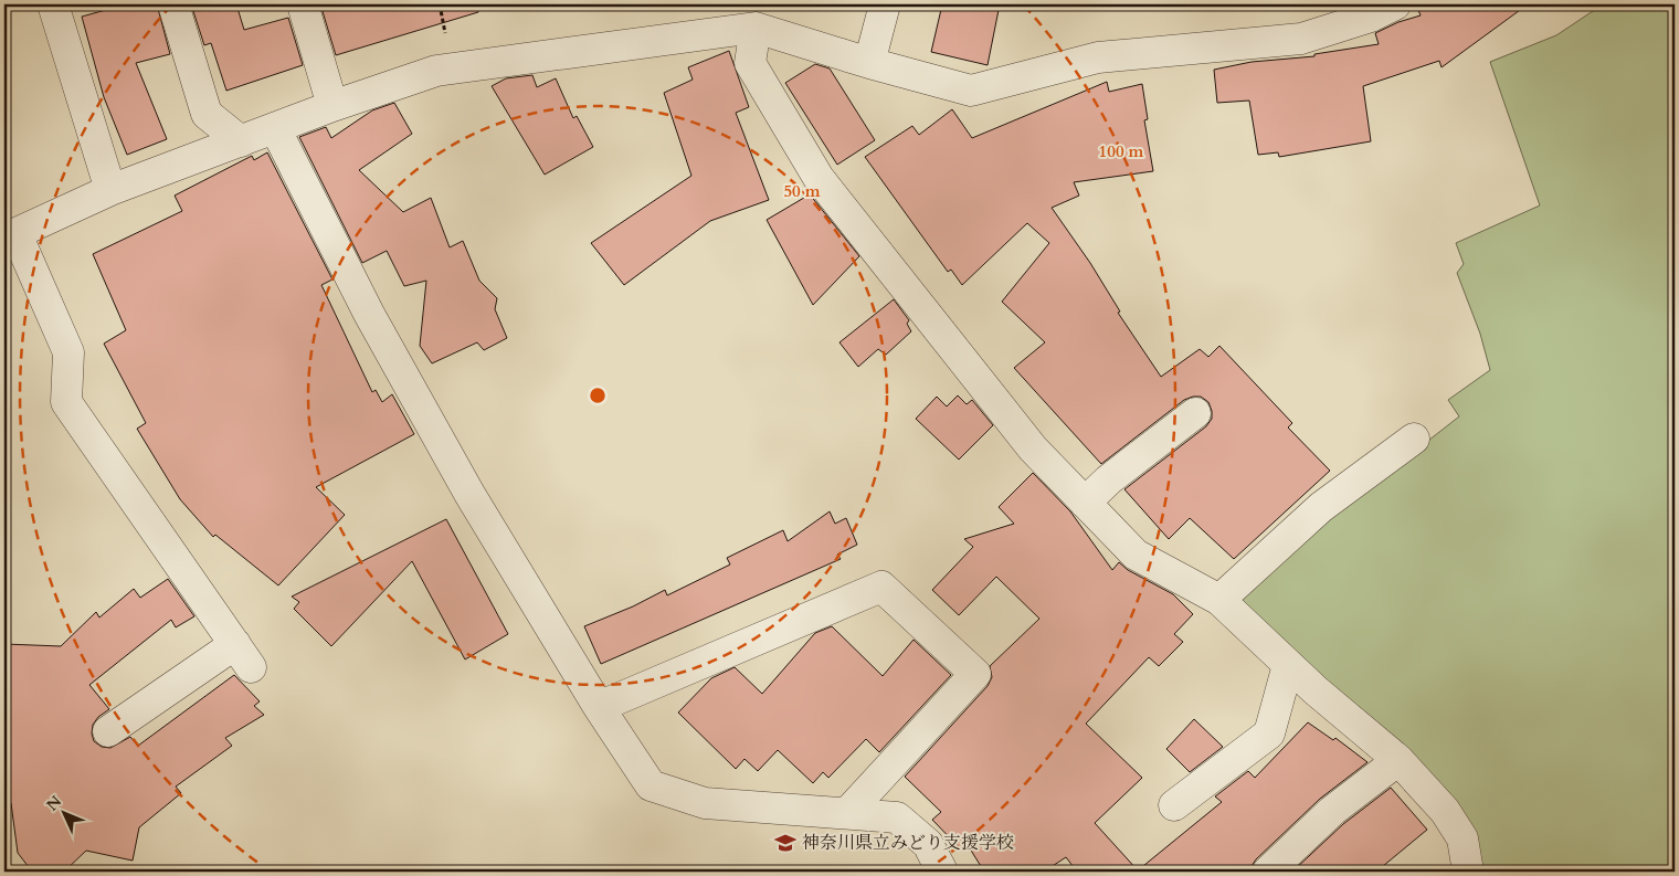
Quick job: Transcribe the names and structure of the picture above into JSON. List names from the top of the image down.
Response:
{
  "places": {
    "school or university": ["神奈川県立みどり支援学校"]
  },
  "north": "top left",
  "rings": ["100 m", "50 m"]
}
